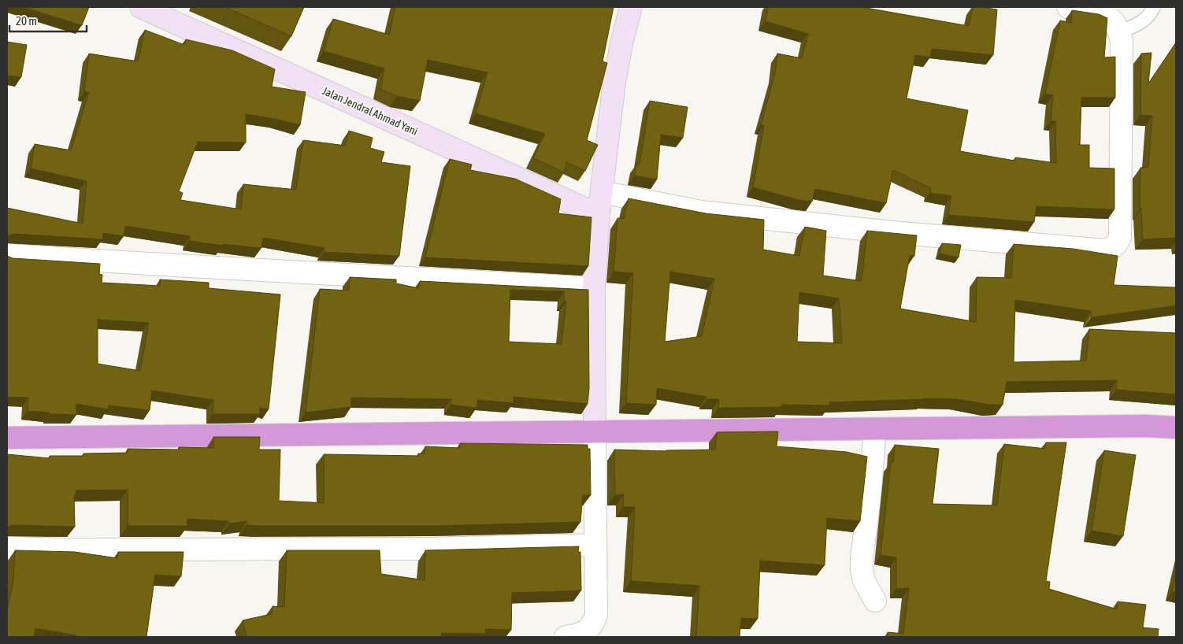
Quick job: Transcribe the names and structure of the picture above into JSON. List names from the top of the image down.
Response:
{
  "streets": {
    "street": ["Jalan Jendral Ahmad Yani"]
  },
  "scale_bar": "20 m"
}
